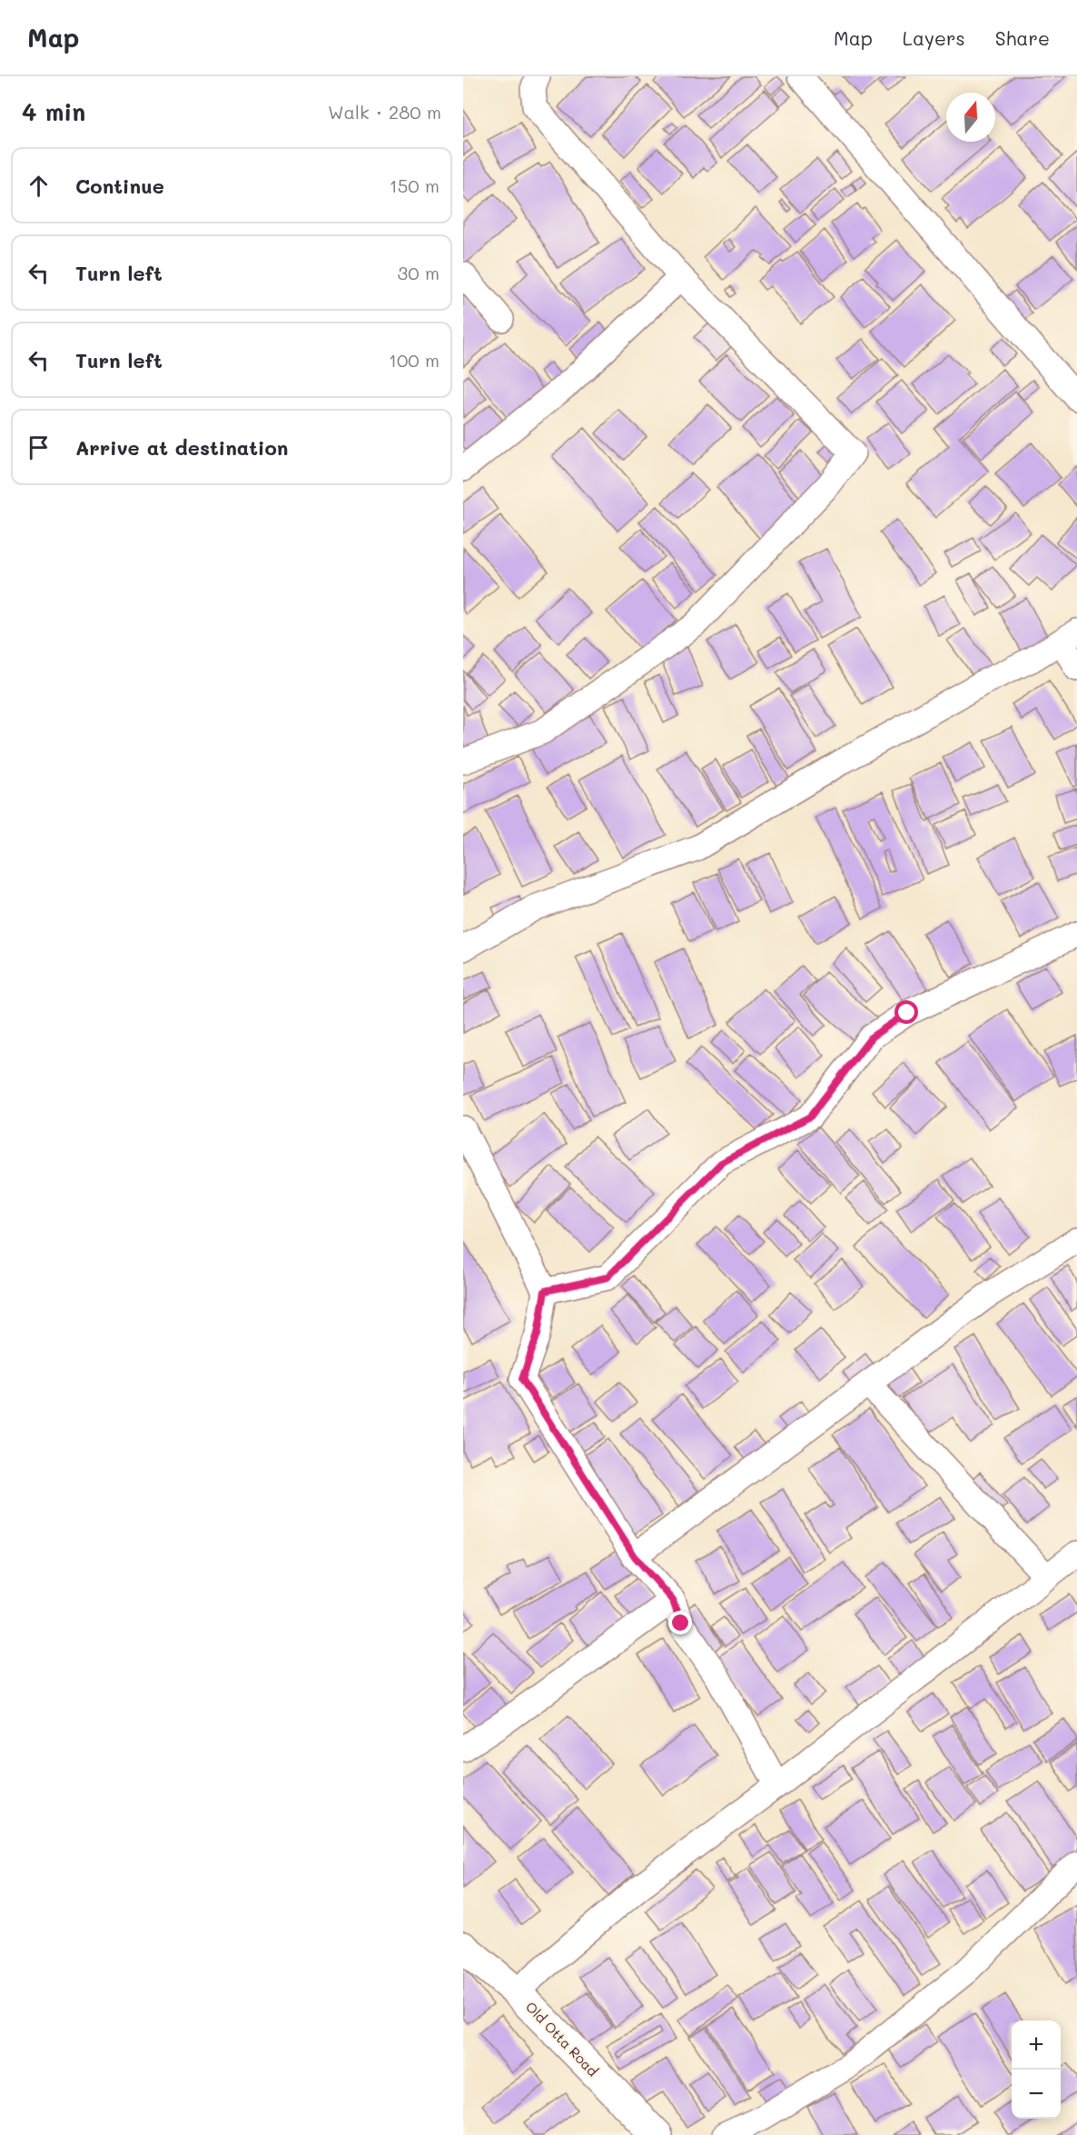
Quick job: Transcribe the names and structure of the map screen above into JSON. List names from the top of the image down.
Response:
{
  "streets": {
    "street": ["Old Otta Road"]
  },
  "north": "top",
  "page": {
    "header": "Map",
    "nav": ["Map", "Layers", "Share"],
    "heading": ["4 min", "Walk · 280 m"],
    "list": [
      ["Continue", "150 m"],
      ["Turn left", "30 m"],
      ["Turn left", "100 m"],
      "Arrive at destination"
    ],
    "map_buttons": ["+", "−"]
  }
}
